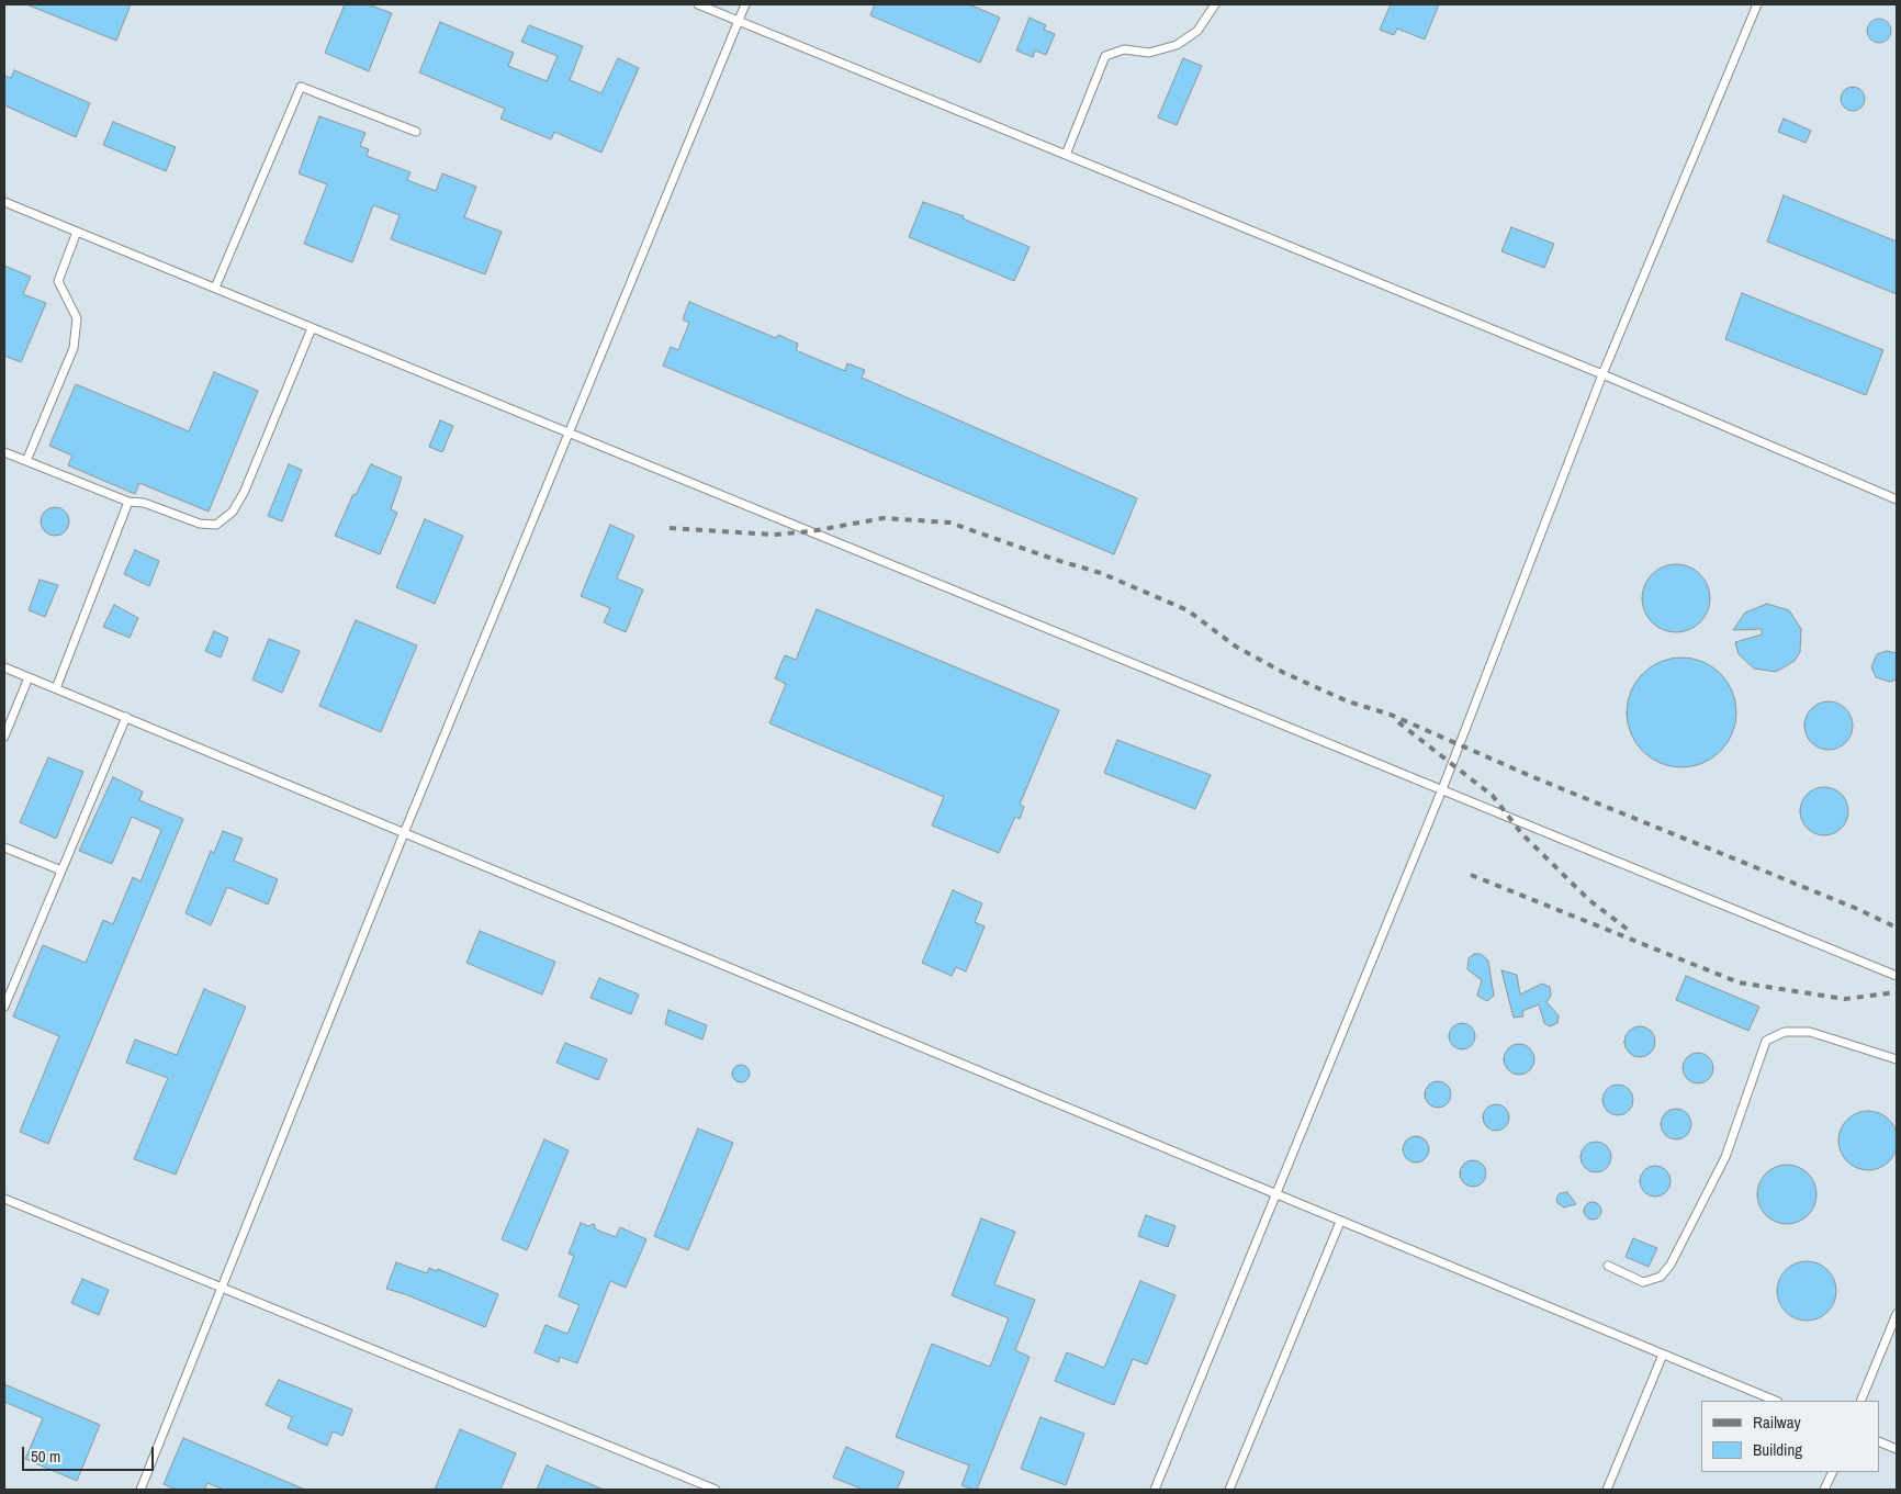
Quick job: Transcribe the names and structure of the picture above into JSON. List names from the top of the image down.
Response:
{
  "legend": ["Railway", "Building"],
  "scale_bar": "50 m"
}
